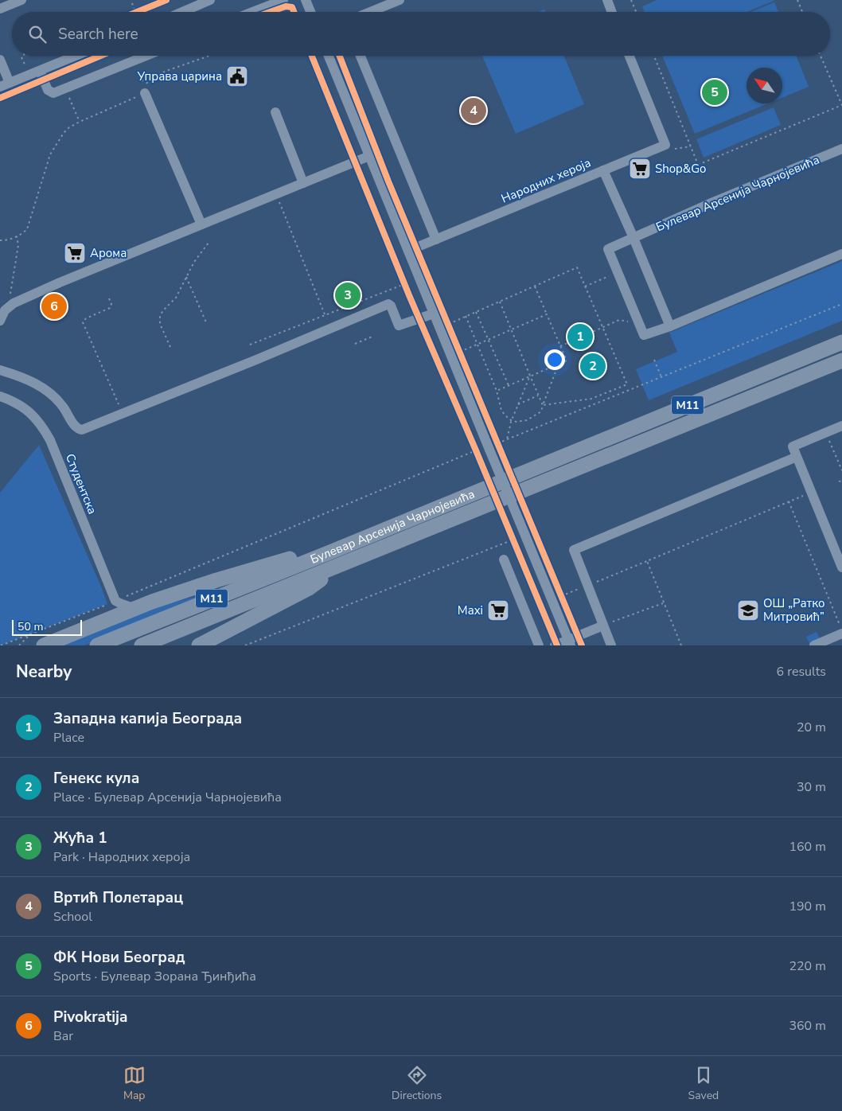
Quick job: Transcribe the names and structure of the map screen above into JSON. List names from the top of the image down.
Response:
{
  "streets": {
    "highway": ["Булевар Арсенија Чарнојевића", "M11"],
    "street": ["Народних хероја", "Студентска"]
  },
  "places": {
    "public building": ["Управа царина"],
    "supermarket": ["Shop&Go", "Арома", "Maxi"],
    "school or university": ["ОШ „Ратко Митровић”"]
  },
  "scale_bar": "50 m",
  "north": "top left",
  "page": {
    "search": "Search here",
    "pins": [
      "5",
      "4",
      "3",
      "6",
      "1",
      "2"
    ],
    "scale": "50 m",
    "heading": ["Nearby", "6 results"],
    "list": [
      {
        "mark": "1",
        "name": "Западна капија Београда",
        "note": "Place",
        "value": "20 m"
      },
      {
        "mark": "2",
        "name": "Генекс кула",
        "note": "Place · Булевар Арсенија Чарнојевића",
        "value": "30 m"
      },
      {
        "mark": "3",
        "name": "Жућа 1",
        "note": "Park · Народних хероја",
        "value": "160 m"
      },
      {
        "mark": "4",
        "name": "Вртић Полетарац",
        "note": "School",
        "value": "190 m"
      },
      {
        "mark": "5",
        "name": "ФК Нови Београд",
        "note": "Sports · Булевар Зорана Ђинђића",
        "value": "220 m"
      },
      {
        "mark": "6",
        "name": "Pivokratija",
        "note": "Bar",
        "value": "360 m"
      }
    ],
    "nav": ["Map", "Directions", "Saved"]
  }
}
